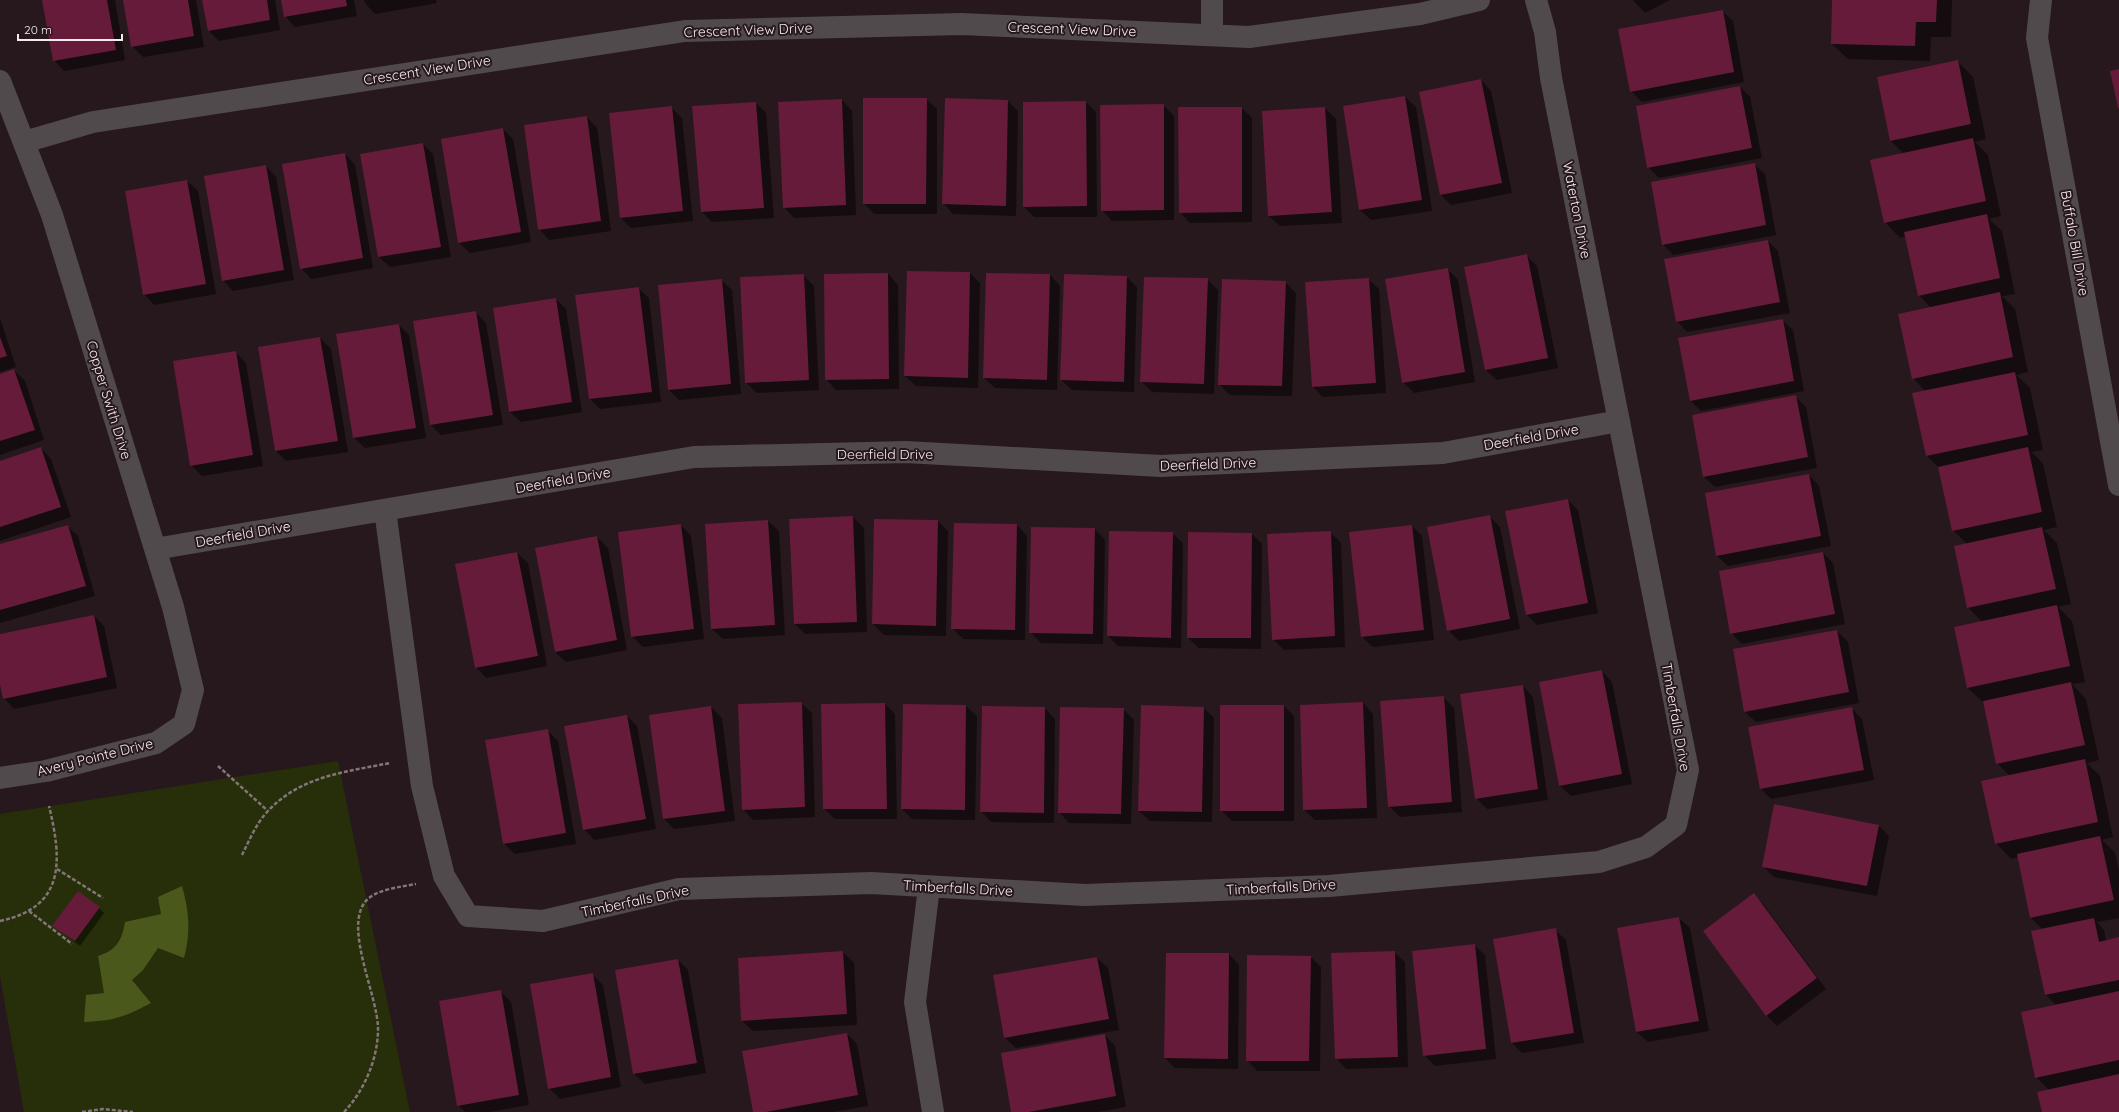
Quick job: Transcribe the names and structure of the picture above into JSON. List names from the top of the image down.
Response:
{
  "streets": {
    "street": [
      "Crescent View Drive",
      "Waterton Drive",
      "Buffalo Bill Drive",
      "Copper Swith Drive",
      "Deerfield Drive",
      "Timberfalls Drive",
      "Avery Pointe Drive"
    ]
  },
  "crossings": [
    ["Crescent View Drive", "Copper Swith Drive"],
    ["Waterton Drive", "Deerfield Drive"],
    ["Waterton Drive", "Timberfalls Drive"],
    ["Copper Swith Drive", "Deerfield Drive"],
    ["Copper Swith Drive", "Avery Pointe Drive"],
    ["Deerfield Drive", "Timberfalls Drive"]
  ],
  "scale_bar": "20 m"
}
